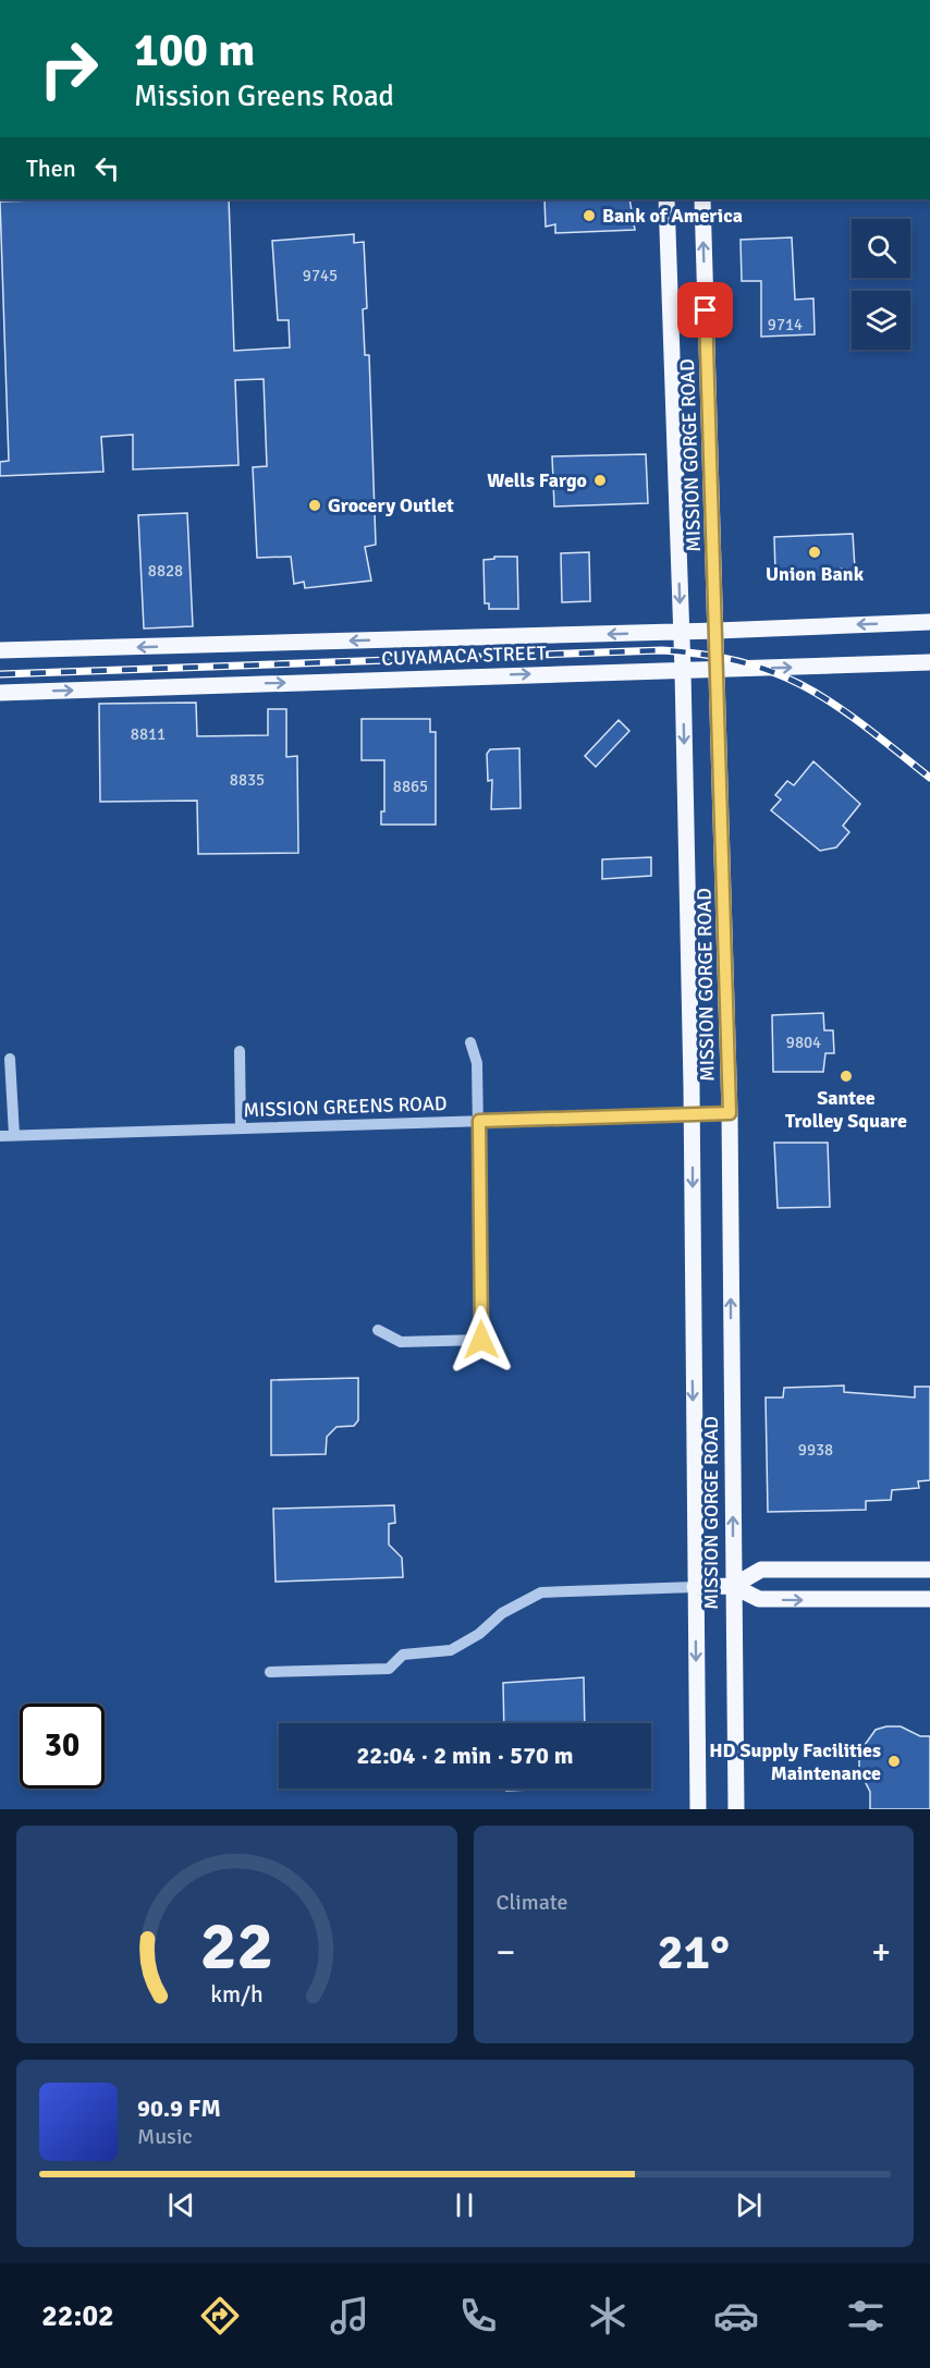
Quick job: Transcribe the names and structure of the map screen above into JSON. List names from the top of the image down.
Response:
{
  "streets": {
    "main road": ["MISSION GORGE ROAD", "CUYAMACA STREET"],
    "street": ["MISSION GREENS ROAD"]
  },
  "crossings": [
    ["MISSION GORGE ROAD", "CUYAMACA STREET"],
    ["MISSION GORGE ROAD", "MISSION GREENS ROAD"]
  ],
  "places": [
    "Bank of America",
    "Wells Fargo",
    "Grocery Outlet",
    "Union Bank",
    "Santee Trolley Square",
    "HD Supply Facilities Maintenance"
  ],
  "house_numbers": [
    "9745",
    "9714",
    "8828",
    "8811",
    "8835",
    "8865",
    "9804",
    "9938"
  ],
  "page": {
    "turn": ["100 m", "Mission Greens Road"],
    "then": "Then",
    "limit": "30",
    "trip": "22:04 · 2 min · 570 m",
    "tile": "Climate",
    "heat": ["−", "21°", "+"],
    "song": ["90.9 FM", "Music"],
    "tabs": "22:02",
    "gauge": ["22", "km/h"]
  }
}
